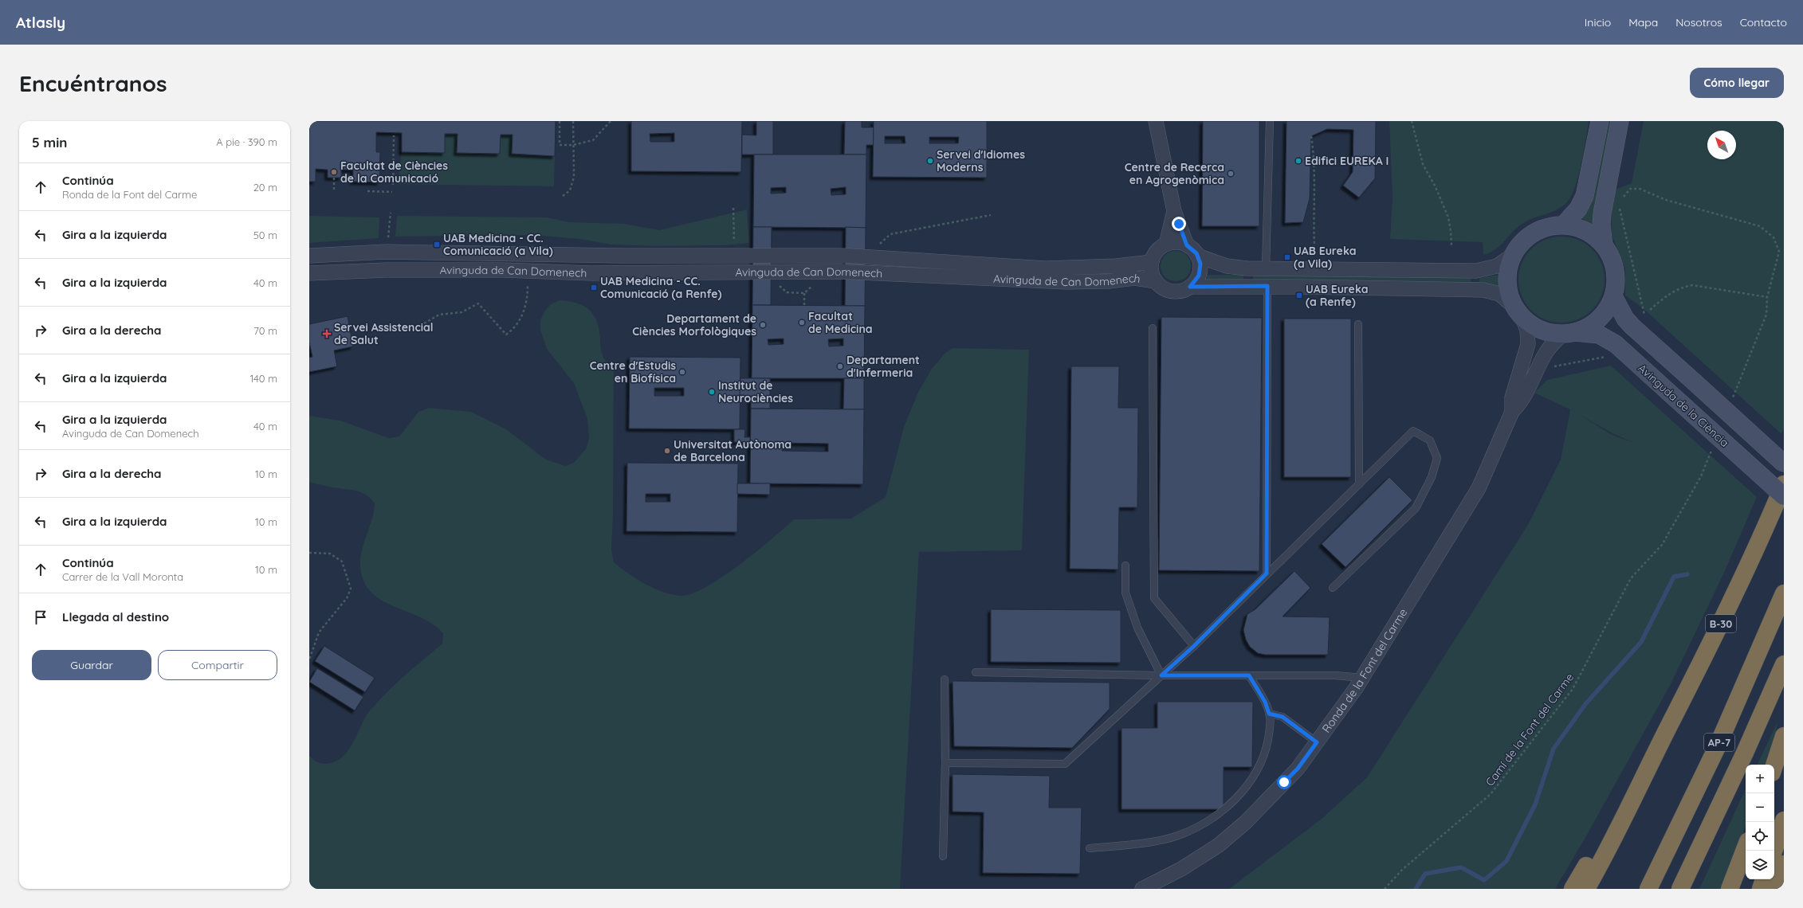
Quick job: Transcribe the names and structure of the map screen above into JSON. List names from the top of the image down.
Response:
{
  "streets": {
    "highway": ["B-30", "AP-7"],
    "street": ["Avinguda de Can Domenech", "Avinguda de la Ciència", "Ronda de la Font del Carme"],
    "path": ["Camí de la Font del Carme"]
  },
  "crossings": [
    ["Avinguda de la Ciència", "Ronda de la Font del Carme"]
  ],
  "places": {
    "other": [
      "Servei d'Idiomes Moderns",
      "Edifici EUREKA I",
      "Facultat de Ciències de la Comunicació",
      "Centre de Recerca en Agrogenòmica",
      "Facultat de Medicina",
      "Departament de Ciències Morfològiques",
      "Departament d'Infermeria",
      "Centre d'Estudis en Biofísica",
      "Institut de Neurociències",
      "Universitat Autònoma de Barcelona"
    ],
    "transit": [
      "UAB Medicina - CC. Comunicació (a Vila)",
      "UAB Eureka (a Vila)",
      "UAB Medicina - CC. Comunicació (a Renfe)",
      "UAB Eureka (a Renfe)"
    ],
    "health": ["Servei Assistencial de Salut"]
  },
  "north": "top left",
  "page": {
    "header": "Atlasly",
    "nav": [
      "Inicio",
      "Mapa",
      "Nosotros",
      "Contacto"
    ],
    "buttons": [
      "Cómo llegar",
      ["Guardar", "Compartir"]
    ],
    "title": "Encuéntranos",
    "heading": ["5 min", "A pie · 390 m"],
    "list": [
      ["Continúa", "Ronda de la Font del Carme", "20 m"],
      ["Gira a la izquierda", "50 m"],
      ["Gira a la izquierda", "40 m"],
      ["Gira a la derecha", "70 m"],
      ["Gira a la izquierda", "140 m"],
      ["Gira a la izquierda", "Avinguda de Can Domenech", "40 m"],
      ["Gira a la derecha", "10 m"],
      ["Gira a la izquierda", "10 m"],
      ["Continúa", "Carrer de la Vall Moronta", "10 m"],
      "Llegada al destino"
    ],
    "map_buttons": ["+", "−"]
  }
}
